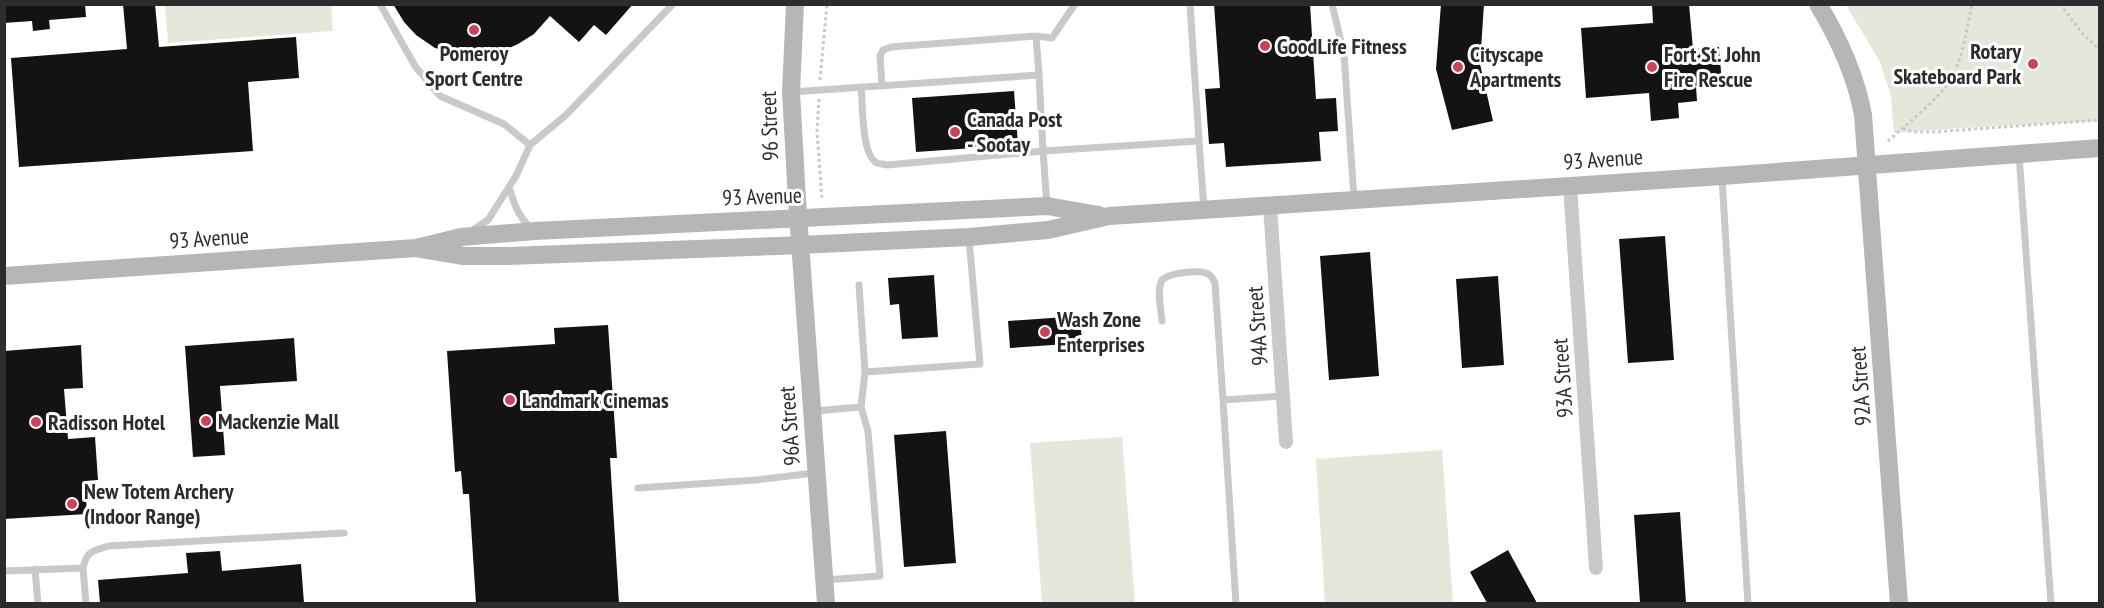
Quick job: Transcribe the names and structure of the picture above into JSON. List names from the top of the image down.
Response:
{
  "streets": {
    "main road": [
      "96 Street",
      "93 Avenue",
      "92A Street",
      "96A Street"
    ],
    "street": ["94A Street", "93A Street"]
  },
  "crossings": [
    ["96 Street", "93 Avenue"],
    ["96 Street", "96A Street"],
    ["93 Avenue", "94A Street"],
    ["93 Avenue", "93A Street"],
    ["93 Avenue", "92A Street"],
    ["93 Avenue", "96A Street"]
  ],
  "places": [
    "Pomeroy Sport Centre",
    "GoodLife Fitness",
    "Rotary Skateboard Park",
    "Cityscape Apartments",
    "Fort St. John Fire Rescue",
    "Canada Post - Sootay",
    "Wash Zone Enterprises",
    "Landmark Cinemas",
    "Mackenzie Mall",
    "Radisson Hotel",
    "New Totem Archery (Indoor Range)"
  ]
}
